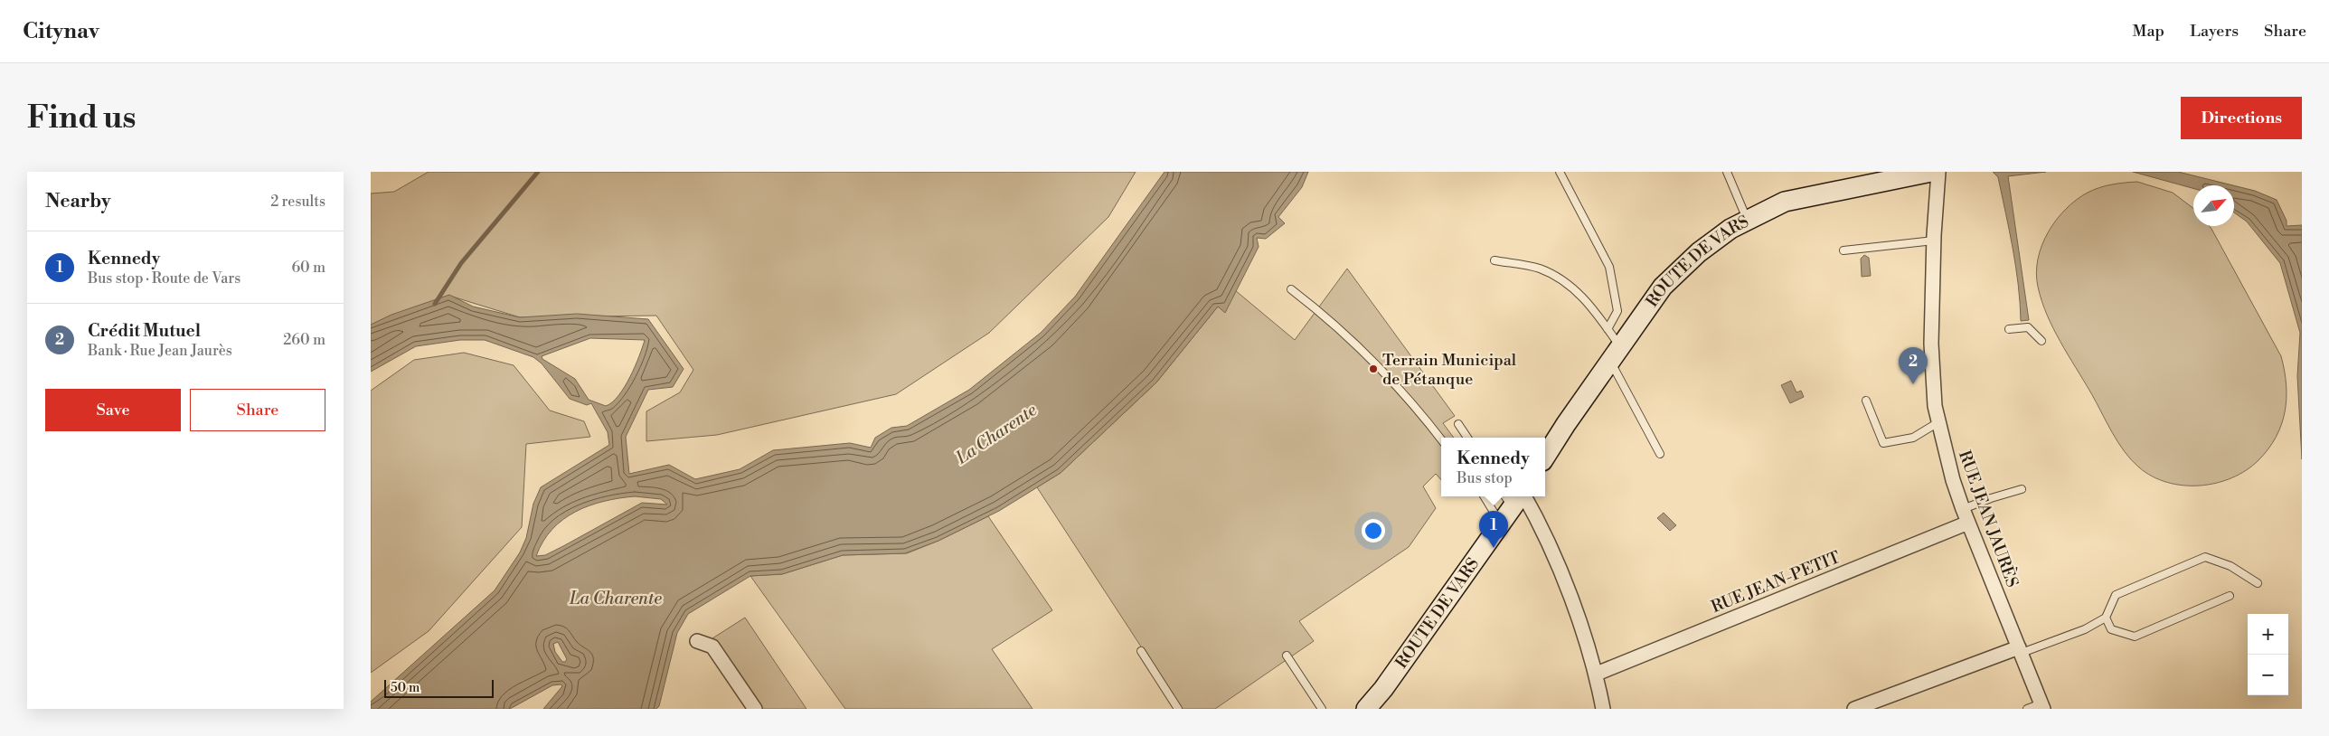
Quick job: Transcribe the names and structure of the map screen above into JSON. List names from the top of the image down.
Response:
{
  "streets": {
    "main road": ["ROUTE DE VARS"],
    "street": ["RUE JEAN JAURÈS", "RUE JEAN-PETIT"]
  },
  "crossings": [
    ["RUE JEAN JAURÈS", "RUE JEAN-PETIT"]
  ],
  "water": ["La Charente"],
  "places": ["Terrain Municipal de Pétanque"],
  "scale_bar": "50 m",
  "north": "top right",
  "page": {
    "header": "Citynav",
    "nav": ["Map", "Layers", "Share"],
    "buttons": [
      "Directions",
      ["Save", "Share"]
    ],
    "title": "Find us",
    "heading": ["Nearby", "2 results"],
    "list": [
      {
        "mark": "1",
        "name": "Kennedy",
        "note": "Bus stop · Route de Vars",
        "value": "60 m"
      },
      {
        "mark": "2",
        "name": "Crédit Mutuel",
        "note": "Bank · Rue Jean Jaurès",
        "value": "260 m"
      }
    ],
    "pins": ["2", "1"],
    "popup": ["Kennedy", "Bus stop"],
    "map_buttons": ["+", "−"],
    "scale": "50 m"
  }
}
